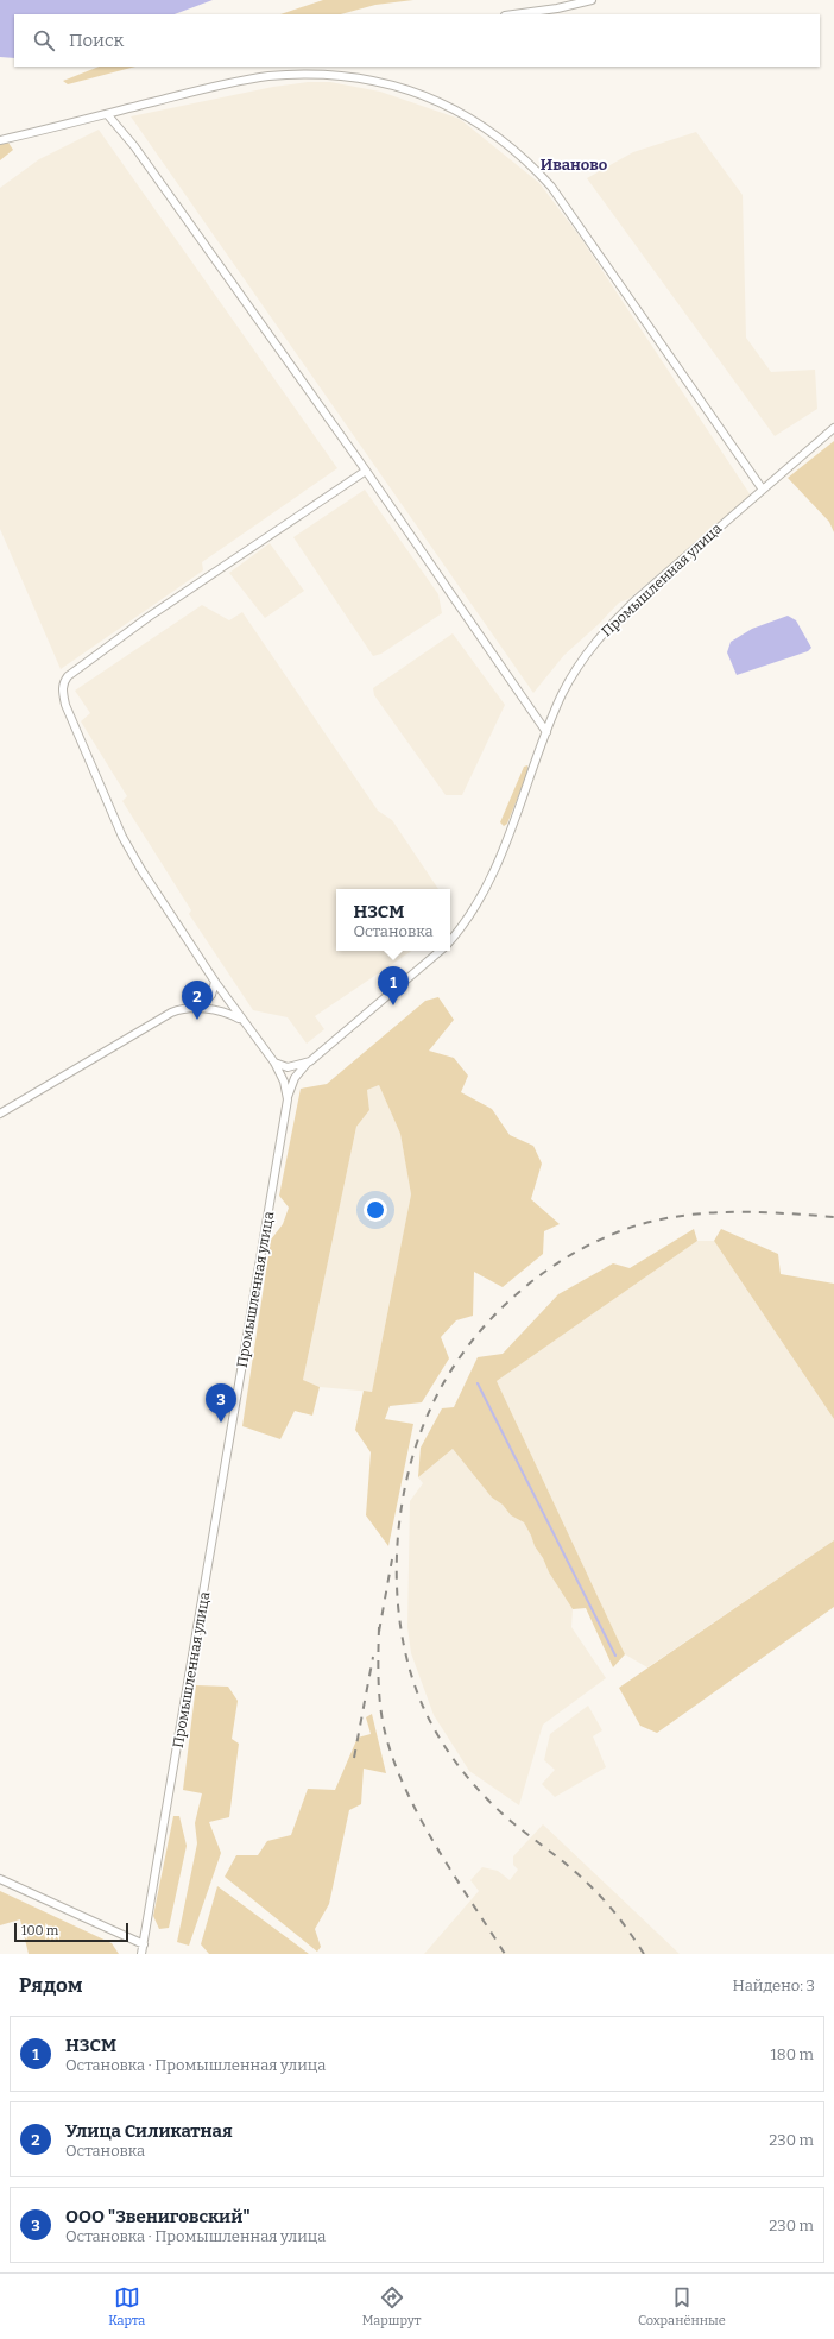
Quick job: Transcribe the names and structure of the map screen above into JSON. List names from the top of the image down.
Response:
{
  "streets": {
    "street": ["Промышленная улица"]
  },
  "districts": ["Иваново"],
  "scale_bar": "100 m",
  "page": {
    "search": "Поиск",
    "popup": ["НЗСМ", "Остановка"],
    "pins": ["1", "2", "3"],
    "scale": "100 m",
    "heading": ["Рядом", "Найдено: 3"],
    "list": [
      {
        "mark": "1",
        "name": "НЗСМ",
        "note": "Остановка · Промышленная улица",
        "value": "180 m"
      },
      {
        "mark": "2",
        "name": "Улица Силикатная",
        "note": "Остановка",
        "value": "230 m"
      },
      {
        "mark": "3",
        "name": "ООО \"Звениговский\"",
        "note": "Остановка · Промышленная улица",
        "value": "230 m"
      }
    ],
    "nav": ["Карта", "Маршрут", "Сохранённые"]
  }
}
